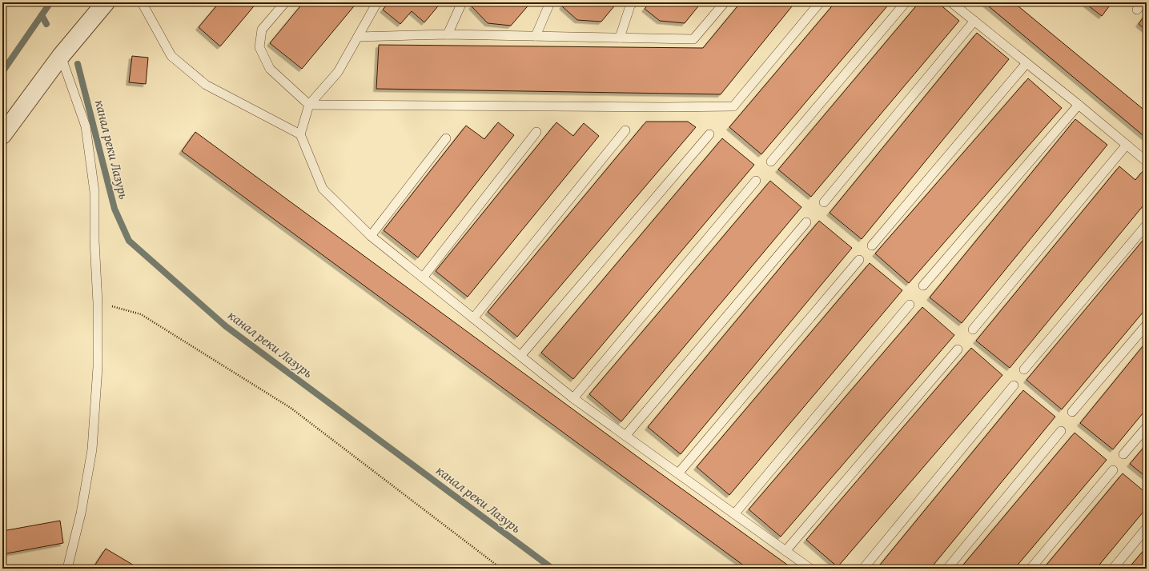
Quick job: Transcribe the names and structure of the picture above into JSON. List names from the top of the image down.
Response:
{
  "water": ["канал реки Лазурь"]
}
